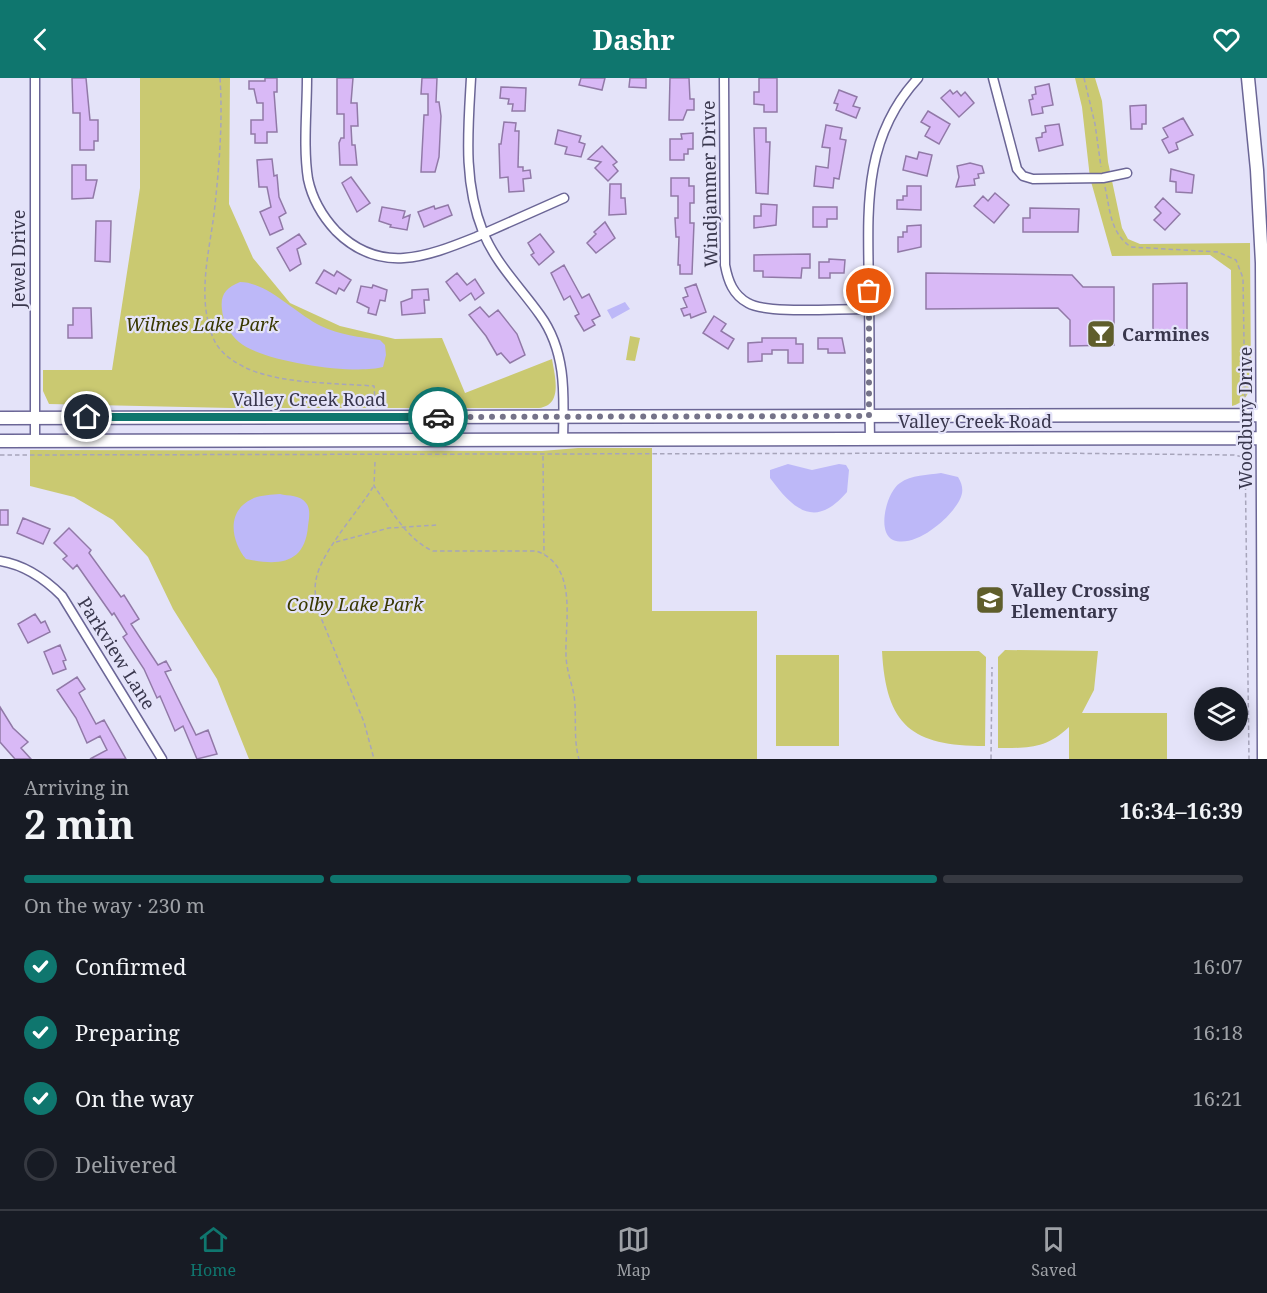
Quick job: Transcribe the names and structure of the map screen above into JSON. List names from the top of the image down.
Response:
{
  "streets": {
    "main road": ["Valley Creek Road", "Woodbury Drive"],
    "street": ["Windjammer Drive", "Jewel Drive", "Parkview Lane"]
  },
  "crossings": [
    ["Jewel Drive", "Valley Creek Road"],
    ["Valley Creek Road", "Woodbury Drive"]
  ],
  "parks": ["Wilmes Lake Park", "Colby Lake Park"],
  "places": {
    "bar": ["Carmines"],
    "school or university": ["Valley Crossing Elementary"]
  },
  "page": {
    "header": "Dashr",
    "heading": ["2 min", "Arriving in", "16:34–16:39"],
    "bar": "On the way · 230 m",
    "list": [
      ["Confirmed", "16:07"],
      ["Preparing", "16:18"],
      ["On the way", "16:21"],
      "Delivered"
    ],
    "tabs": ["Home", "Map", "Saved"]
  }
}
